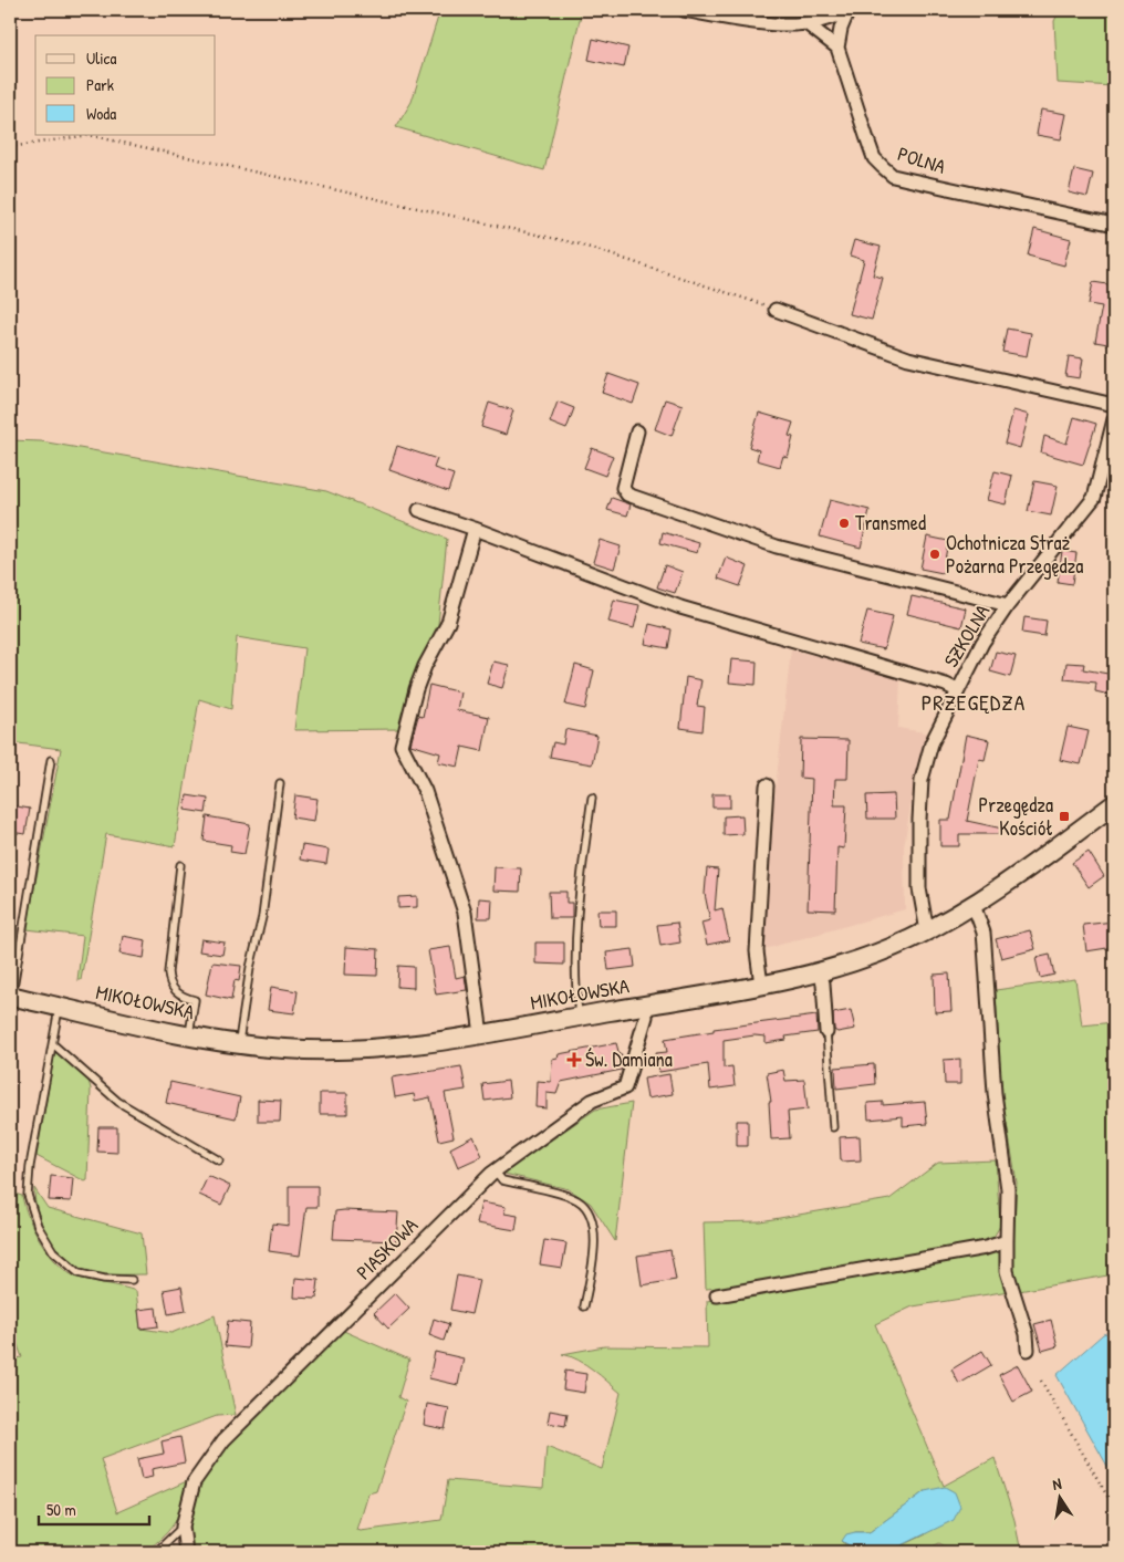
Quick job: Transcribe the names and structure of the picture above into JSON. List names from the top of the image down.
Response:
{
  "streets": {
    "main road": ["MIKOŁOWSKA"],
    "street": ["POLNA", "SZKOLNA", "PIASKOWA"]
  },
  "crossings": [
    ["SZKOLNA", "MIKOŁOWSKA"],
    ["MIKOŁOWSKA", "PIASKOWA"]
  ],
  "districts": ["PRZEGĘDZA"],
  "places": {
    "other": ["Transmed", "Ochotnicza Straż Pożarna Przegędza"],
    "transit": ["Przegędza Kościół"],
    "health": ["Św. Damiana"]
  },
  "legend": ["Ulica", "Park", "Woda"],
  "scale_bar": "50 m",
  "north": "top"
}
